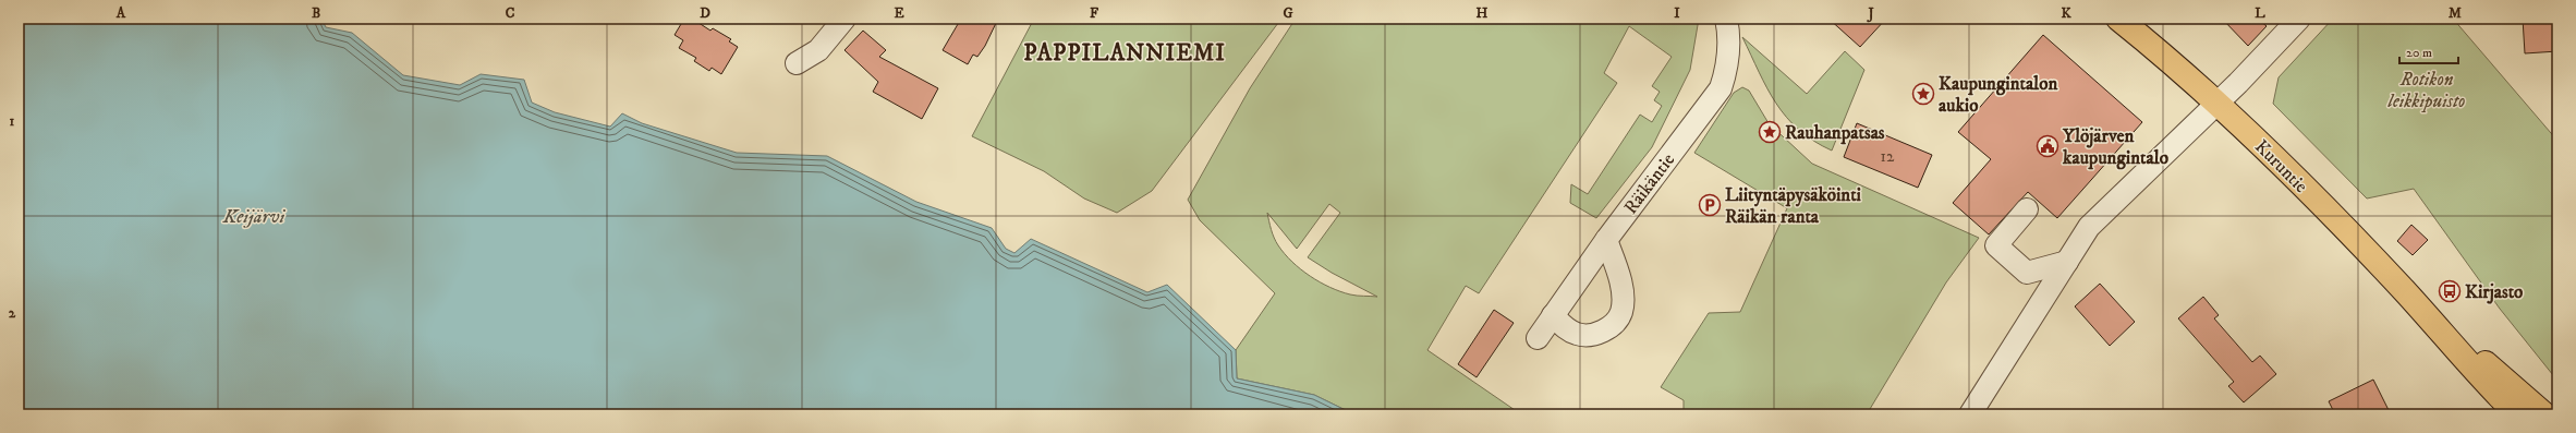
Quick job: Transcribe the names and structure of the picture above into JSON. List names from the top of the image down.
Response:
{
  "streets": {
    "main road": ["Kuruntie"],
    "street": ["Räikäntie"]
  },
  "districts": ["PAPPILANNIEMI"],
  "water": ["Keijärvi"],
  "parks": ["Rotikon leikkipuisto"],
  "places": {
    "place": ["Kaupungintalon aukio", "Rauhanpatsas"],
    "public building": ["Ylöjärven kaupungintalo"],
    "parking": ["Liityntäpysäköinti Räikän ranta"],
    "bus stop": ["Kirjasto"]
  },
  "house_numbers": ["12"],
  "scale_bar": "20 m",
  "grid": {
    "columns": [
      "A",
      "B",
      "C",
      "D",
      "E",
      "F",
      "G",
      "H",
      "I",
      "J",
      "K",
      "L",
      "M"
    ],
    "rows": ["1", "2"]
  }
}
